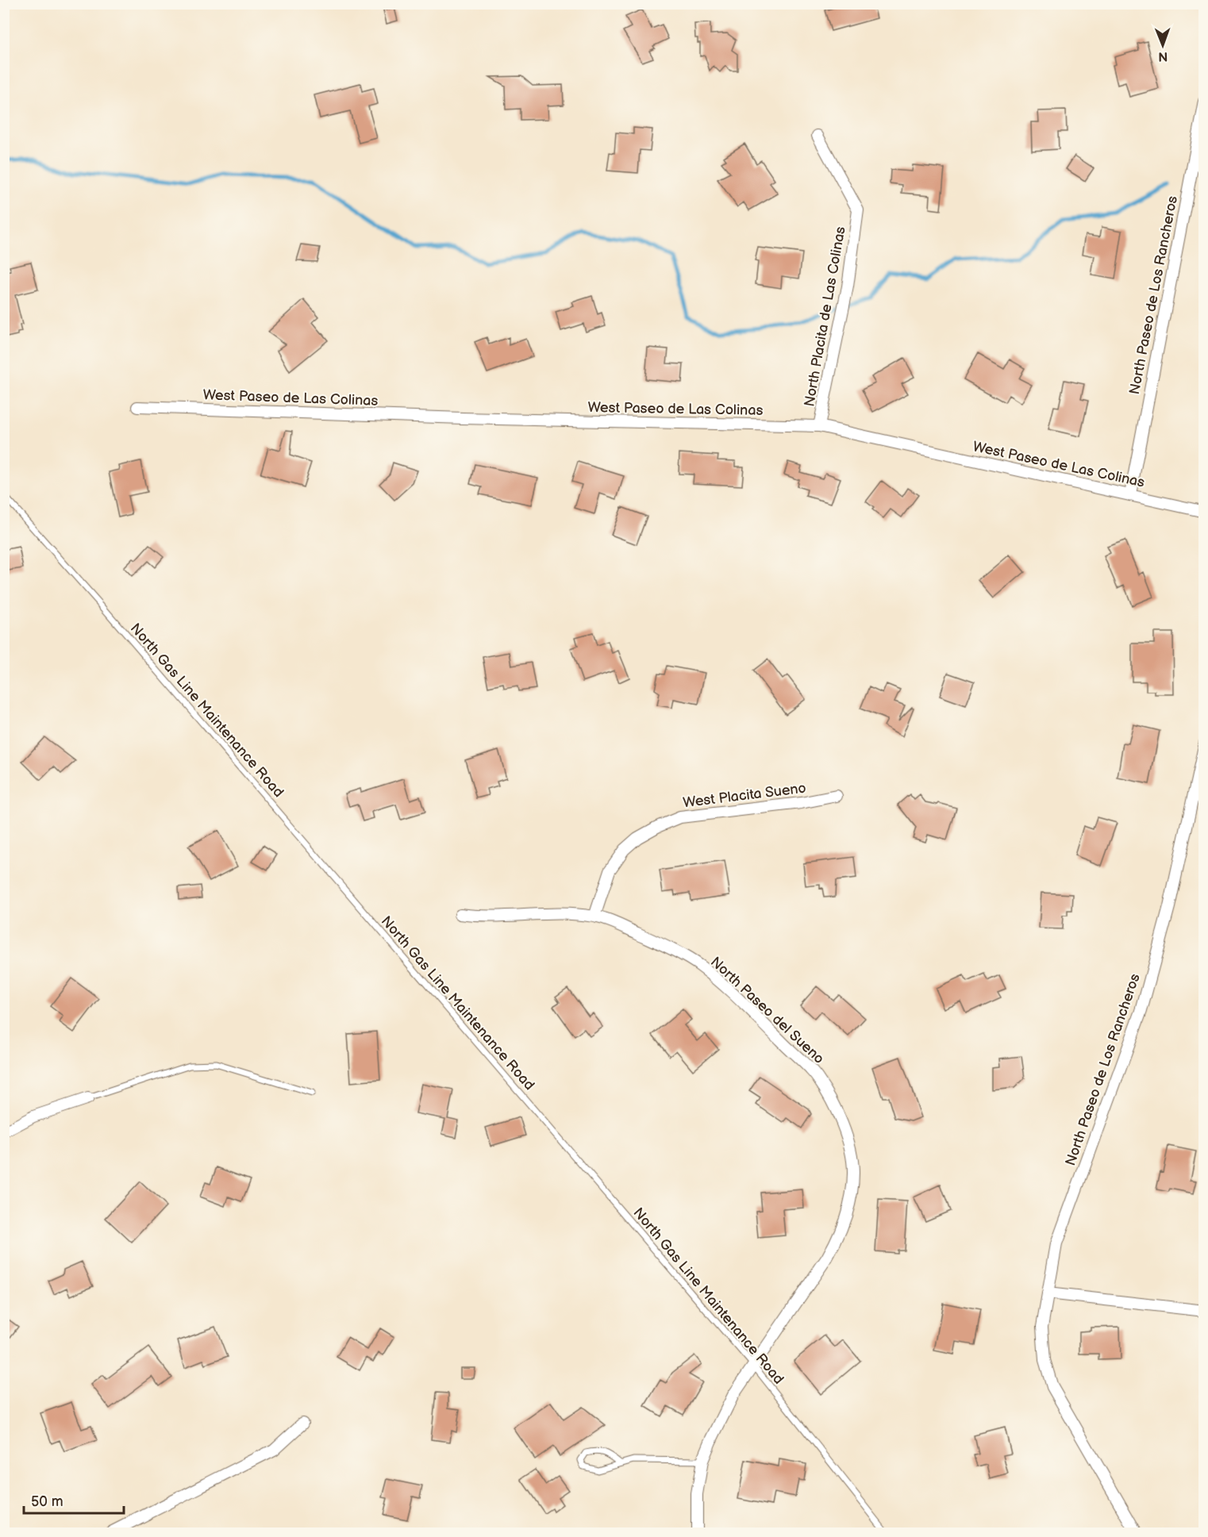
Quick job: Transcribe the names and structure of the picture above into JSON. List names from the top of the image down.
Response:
{
  "streets": {
    "street": [
      "North Paseo de Los Rancheros",
      "North Placita de Las Colinas",
      "West Paseo de Las Colinas",
      "West Placita Sueno",
      "North Paseo del Sueno"
    ],
    "lane": ["North Gas Line Maintenance Road"]
  },
  "crossings": [
    ["North Paseo de Los Rancheros", "West Paseo de Las Colinas"],
    ["North Placita de Las Colinas", "West Paseo de Las Colinas"],
    ["North Gas Line Maintenance Road", "North Paseo del Sueno"],
    ["West Placita Sueno", "North Paseo del Sueno"]
  ],
  "scale_bar": "50 m",
  "north": "bottom"
}
